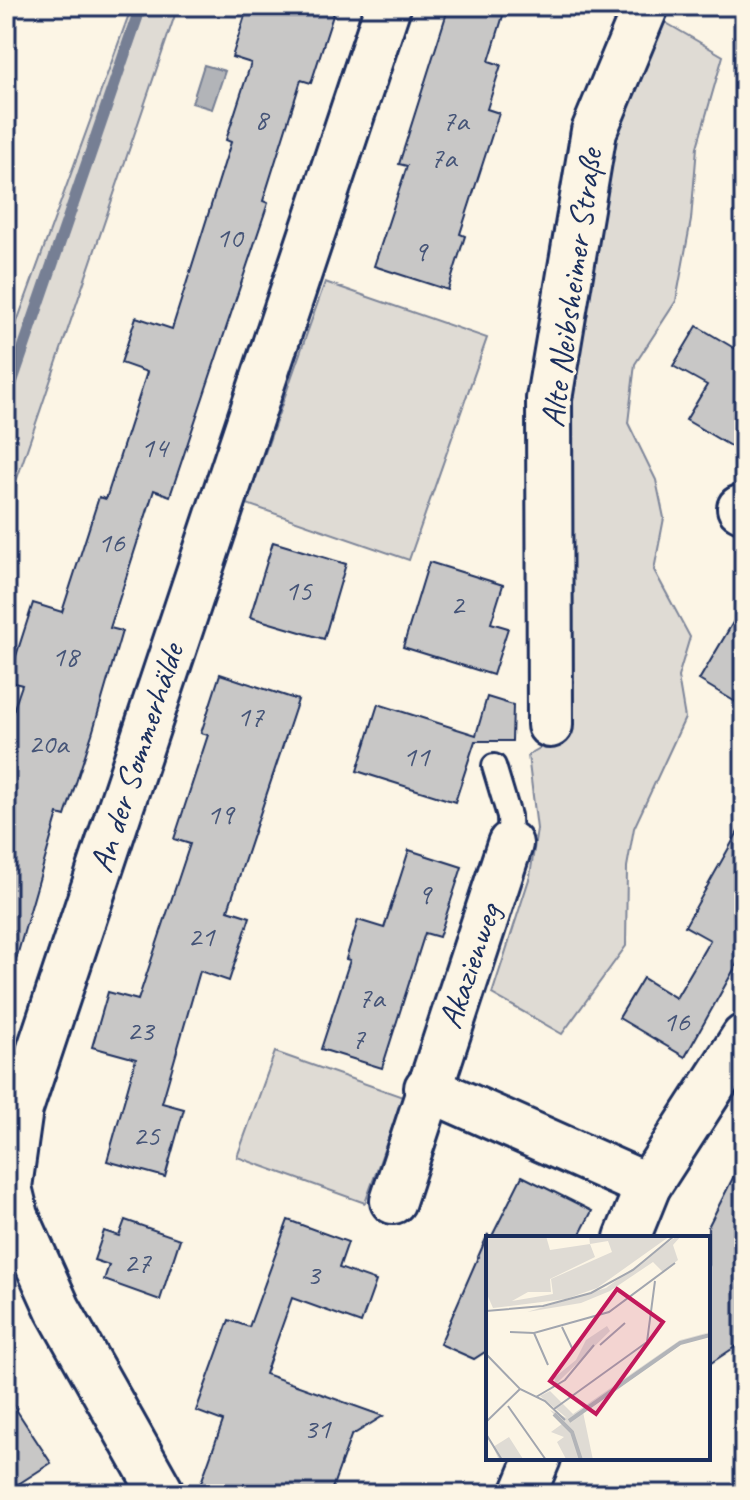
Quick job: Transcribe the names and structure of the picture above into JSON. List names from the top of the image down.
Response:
{
  "streets": {
    "street": ["Alte Neibsheimer Straße", "An der Sommerhälde", "Akazienweg"]
  },
  "house_numbers": [
    "8",
    "7a",
    "7a",
    "10",
    "9",
    "14",
    "16",
    "15",
    "2",
    "18",
    "17",
    "20a",
    "11",
    "19",
    "9",
    "21",
    "7a",
    "16",
    "23",
    "7",
    "25",
    "27",
    "3",
    "31"
  ]
}
